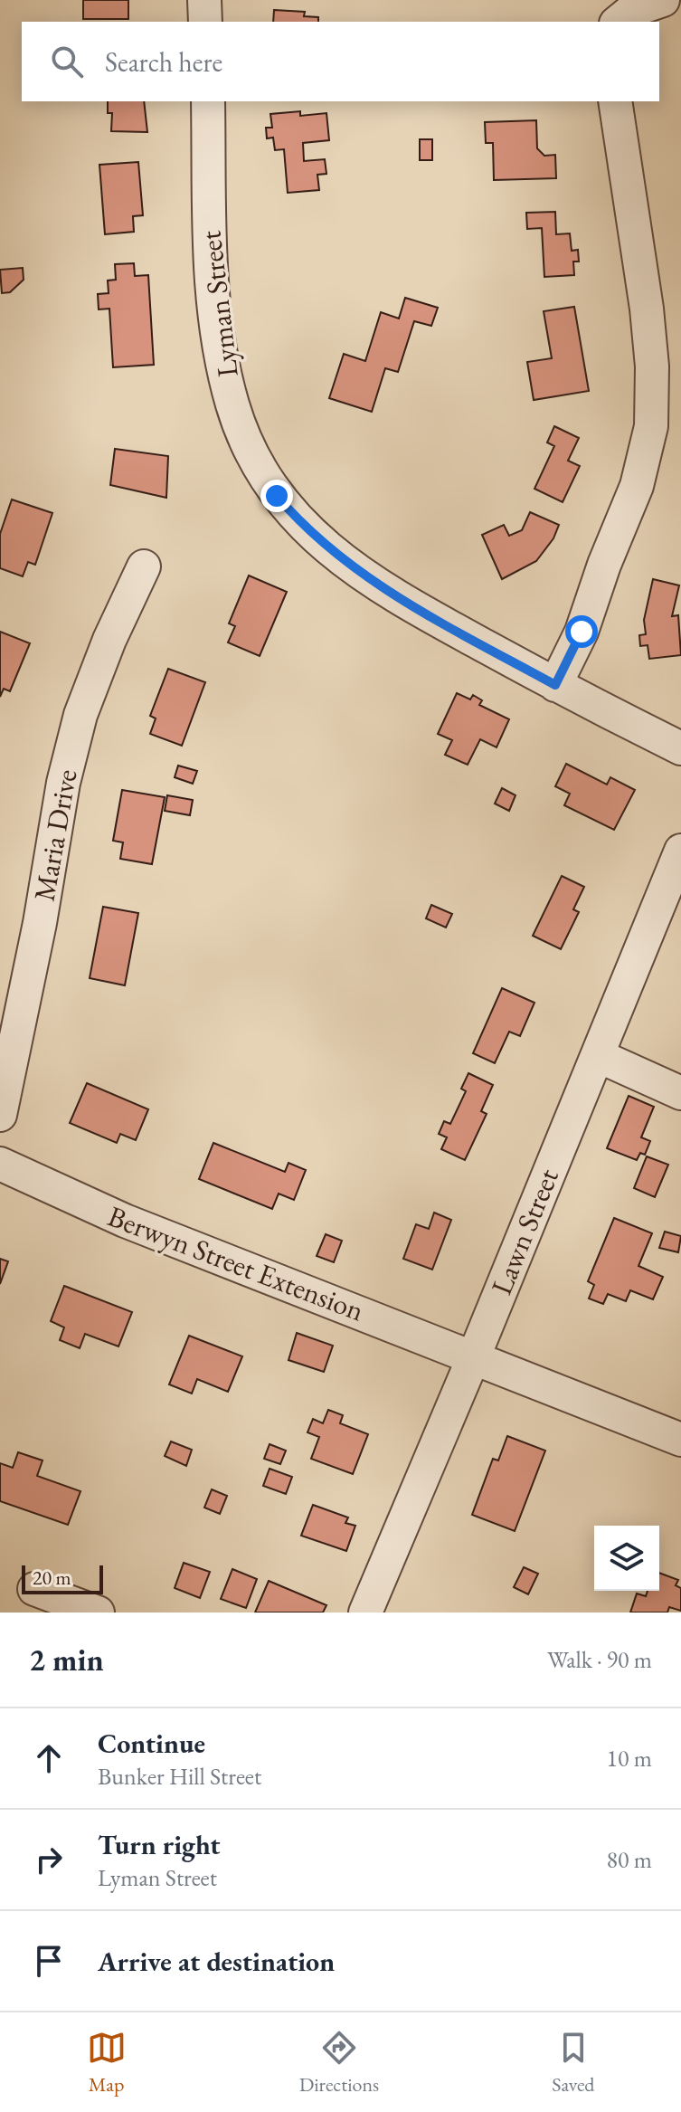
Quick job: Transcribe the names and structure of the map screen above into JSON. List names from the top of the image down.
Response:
{
  "streets": {
    "street": [
      "Lyman Street",
      "Maria Drive",
      "Lawn Street",
      "Berwyn Street Extension"
    ]
  },
  "crossings": [
    ["Lawn Street", "Berwyn Street Extension"]
  ],
  "scale_bar": "20 m",
  "page": {
    "search": "Search here",
    "scale": "20 m",
    "heading": ["2 min", "Walk · 90 m"],
    "list": [
      ["Continue", "Bunker Hill Street", "10 m"],
      ["Turn right", "Lyman Street", "80 m"],
      "Arrive at destination"
    ],
    "nav": ["Map", "Directions", "Saved"]
  }
}
